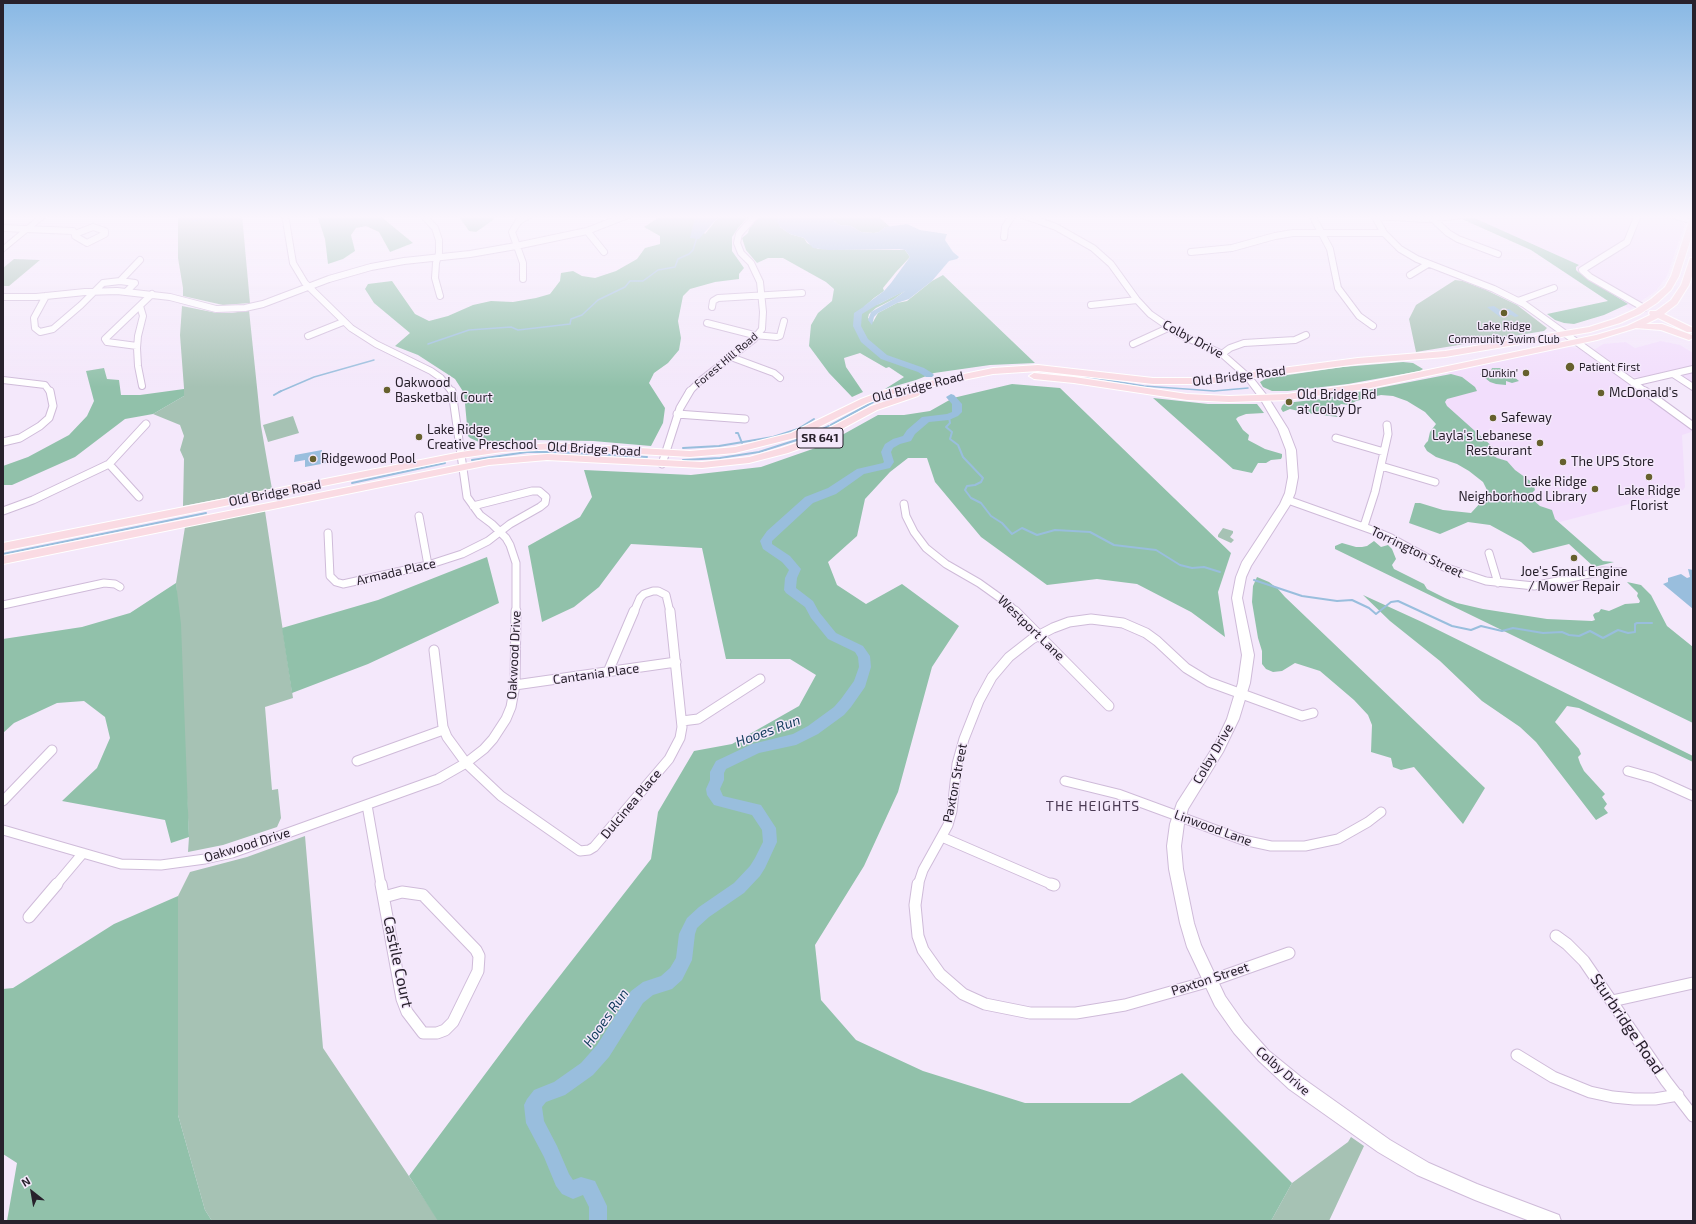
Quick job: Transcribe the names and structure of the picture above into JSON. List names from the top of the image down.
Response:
{
  "streets": {
    "main road": ["Old Bridge Road", "SR 641"],
    "street": [
      "Colby Drive",
      "Forest Hill Road",
      "Torrington Street",
      "Armada Place",
      "Westport Lane",
      "Oakwood Drive",
      "Cantania Place",
      "Paxton Street",
      "Dulcinea Place",
      "Linwood Lane",
      "Castile Court",
      "Sturbridge Road"
    ]
  },
  "crossings": [
    ["Colby Drive", "Old Bridge Road"],
    ["Colby Drive", "Torrington Street"],
    ["Colby Drive", "Paxton Street"],
    ["Colby Drive", "Linwood Lane"],
    ["Forest Hill Road", "Old Bridge Road"],
    ["Old Bridge Road", "Oakwood Drive"],
    ["Armada Place", "Oakwood Drive"],
    ["Westport Lane", "Paxton Street"],
    ["Oakwood Drive", "Cantania Place"],
    ["Oakwood Drive", "Dulcinea Place"],
    ["Oakwood Drive", "Castile Court"],
    ["Cantania Place", "Dulcinea Place"]
  ],
  "districts": ["THE HEIGHTS"],
  "water": ["Hooes Run"],
  "places": [
    "Lake Ridge Community Swim Club",
    "Patient First",
    "Dunkin'",
    "Oakwood Basketball Court",
    "McDonald's",
    "Old Bridge Rd at Colby Dr",
    "Safeway",
    "Lake Ridge Creative Preschool",
    "Layla's Lebanese Restaurant",
    "Ridgewood Pool",
    "The UPS Store",
    "Lake Ridge Florist",
    "Lake Ridge Neighborhood Library",
    "Joe's Small Engine / Mower Repair"
  ],
  "north": "top left"
}
